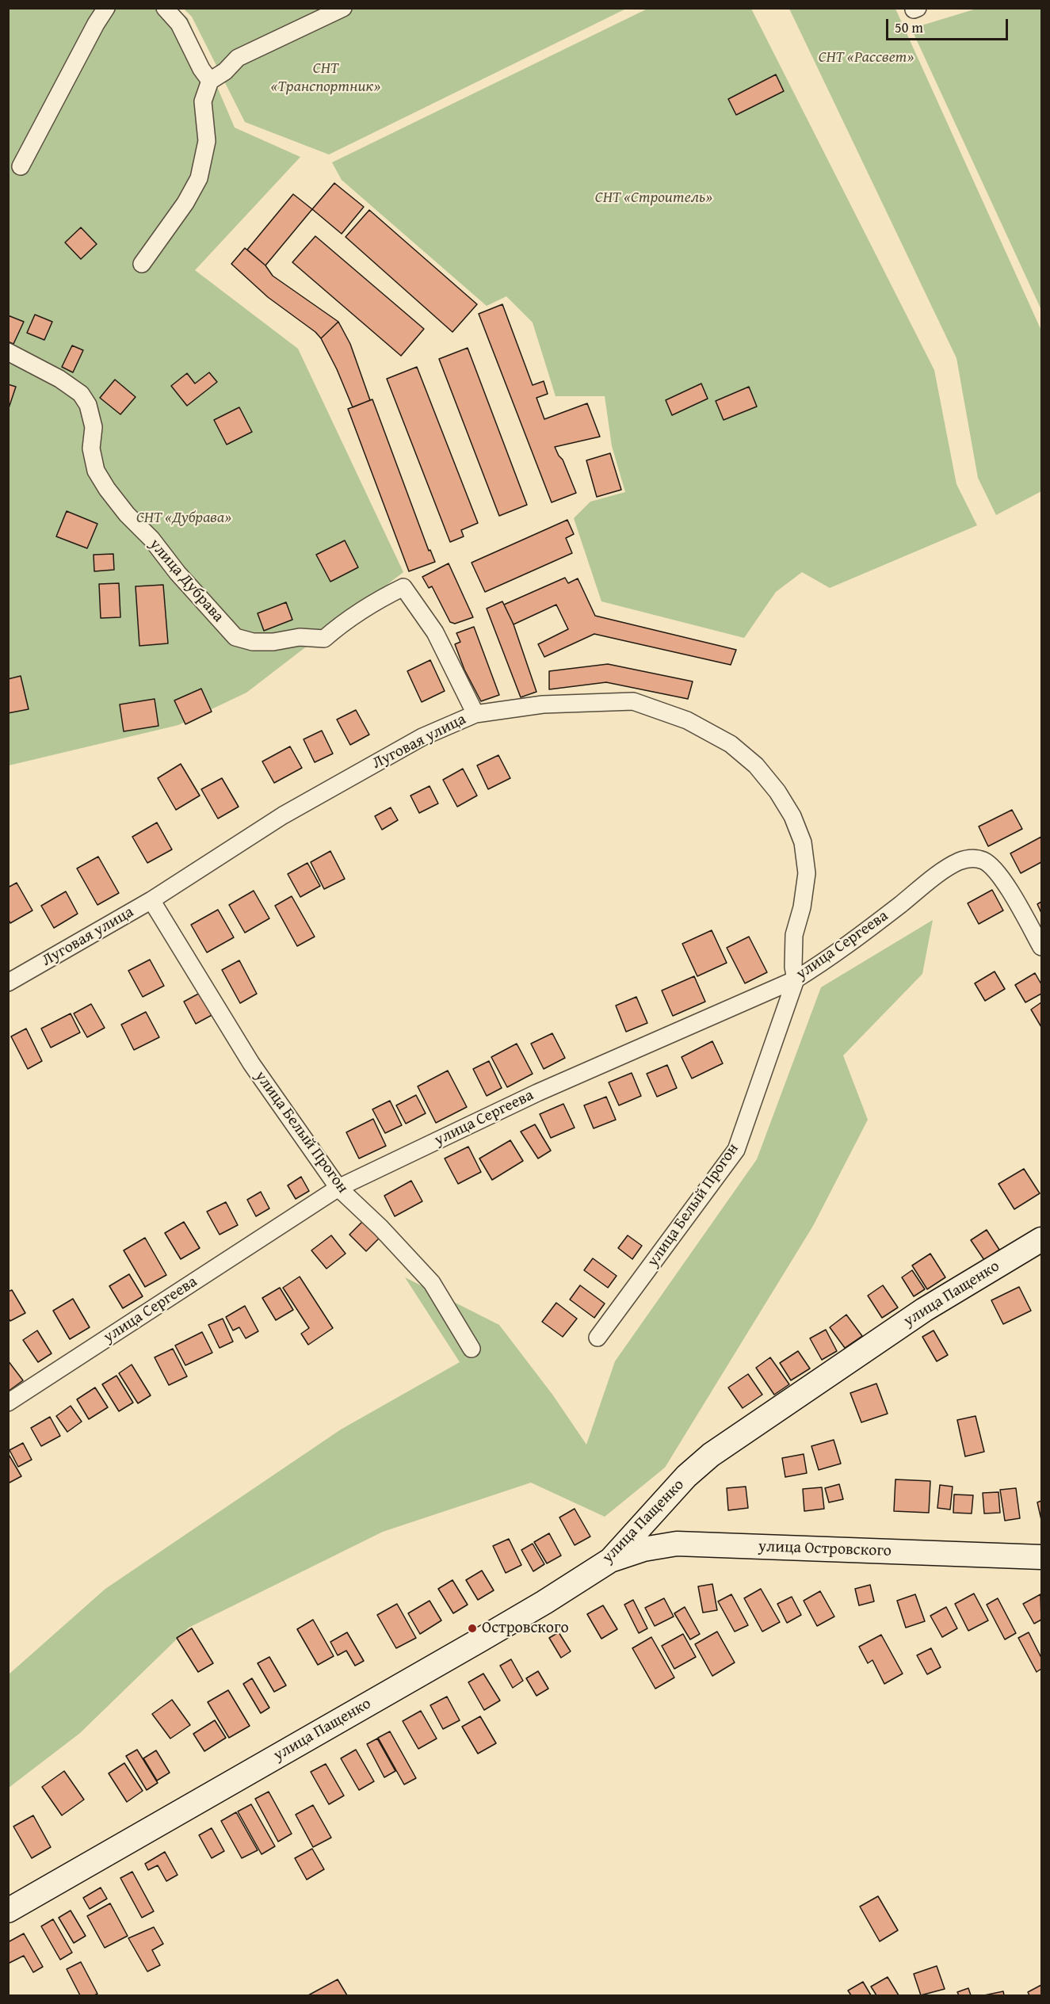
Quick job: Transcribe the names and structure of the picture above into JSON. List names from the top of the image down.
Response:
{
  "streets": {
    "street": [
      "улица Дубрава",
      "Луговая улица",
      "улица Сергеева",
      "улица Белый Прогон",
      "улица Пащенко",
      "улица Островского"
    ]
  },
  "crossings": [
    ["улица Дубрава", "Луговая улица"],
    ["Луговая улица", "улица Сергеева"],
    ["Луговая улица", "улица Белый Прогон"],
    ["улица Сергеева", "улица Белый Прогон"],
    ["улица Пащенко", "улица Островского"]
  ],
  "parks": [
    "СНТ «Рассвет»",
    "СНТ «Транспортник»",
    "СНТ «Строитель»",
    "СНТ «Дубрава»"
  ],
  "places": ["Островского"],
  "scale_bar": "50 m"
}
